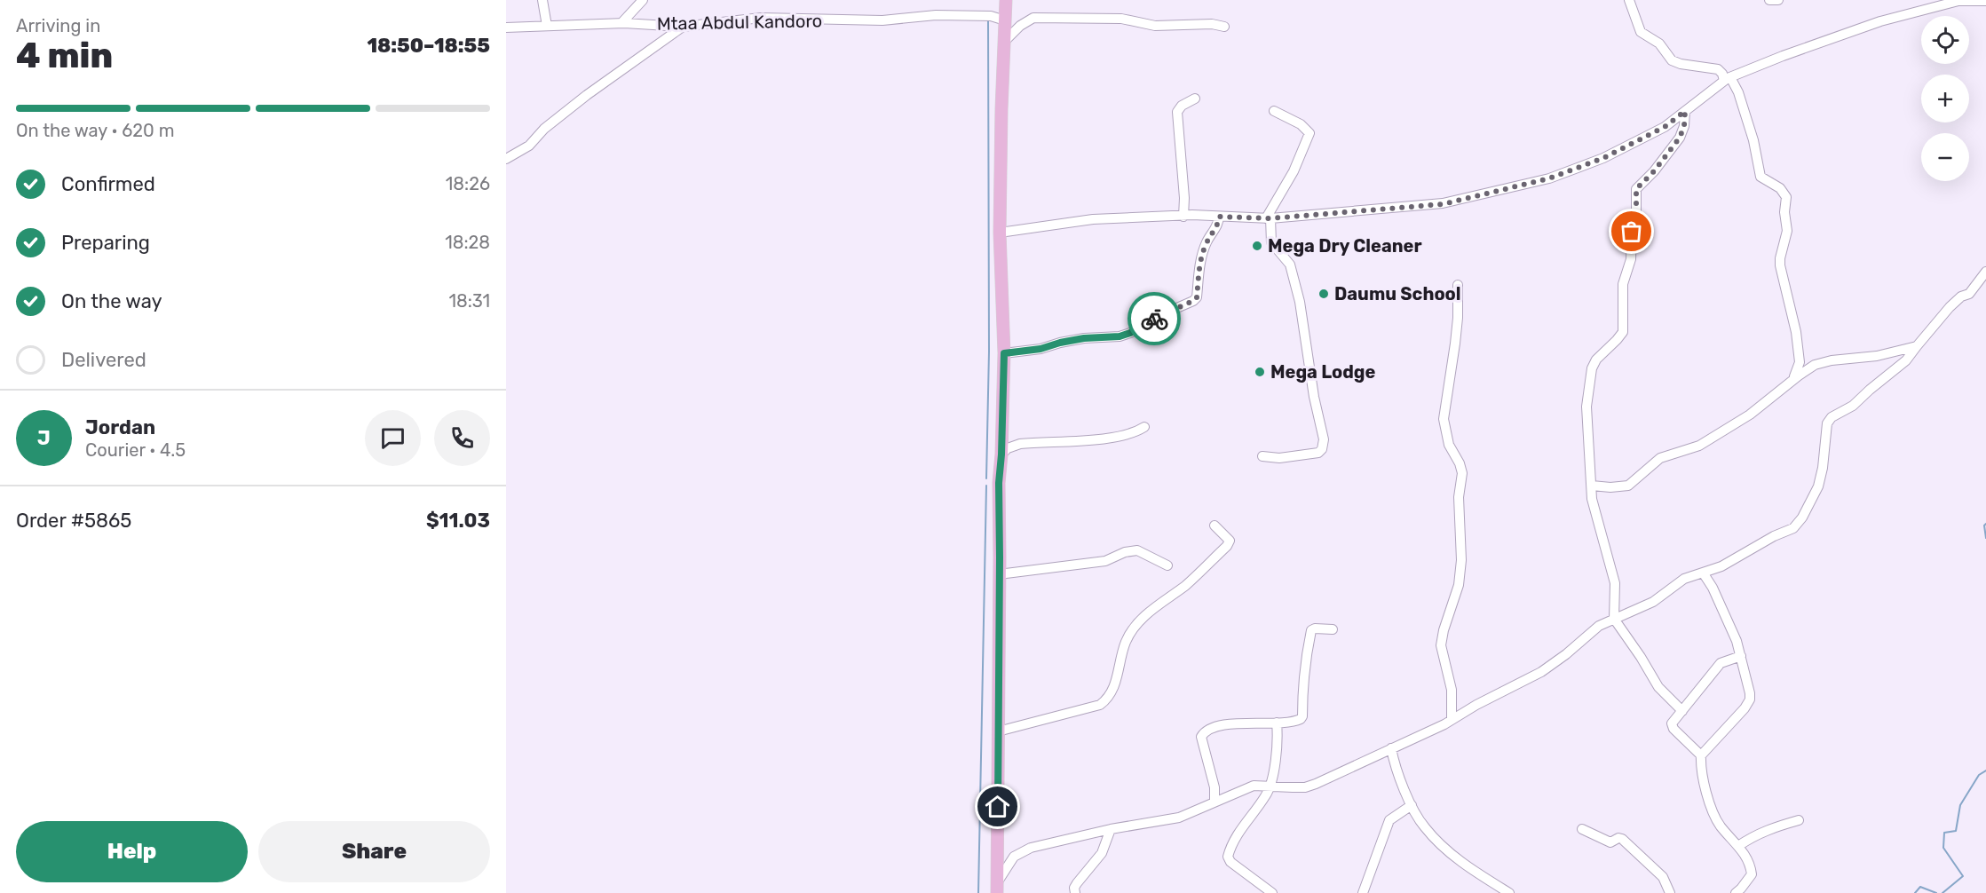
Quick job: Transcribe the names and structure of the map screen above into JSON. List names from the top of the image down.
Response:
{
  "streets": {
    "street": ["Mtaa Abdul Kandoro"]
  },
  "places": ["Mega Dry Cleaner", "Daumu School", "Mega Lodge"],
  "page": {
    "heading": ["4 min", "Arriving in", "18:50–18:55"],
    "panel": [
      "Jordan",
      "Courier · 4.5",
      "Order #5865",
      "$11.03"
    ],
    "map_buttons": ["+", "−"],
    "bar": "On the way · 620 m",
    "list": [
      ["Confirmed", "18:26"],
      ["Preparing", "18:28"],
      ["On the way", "18:31"],
      "Delivered"
    ],
    "round": "J",
    "buttons": ["Help", "Share"]
  }
}
